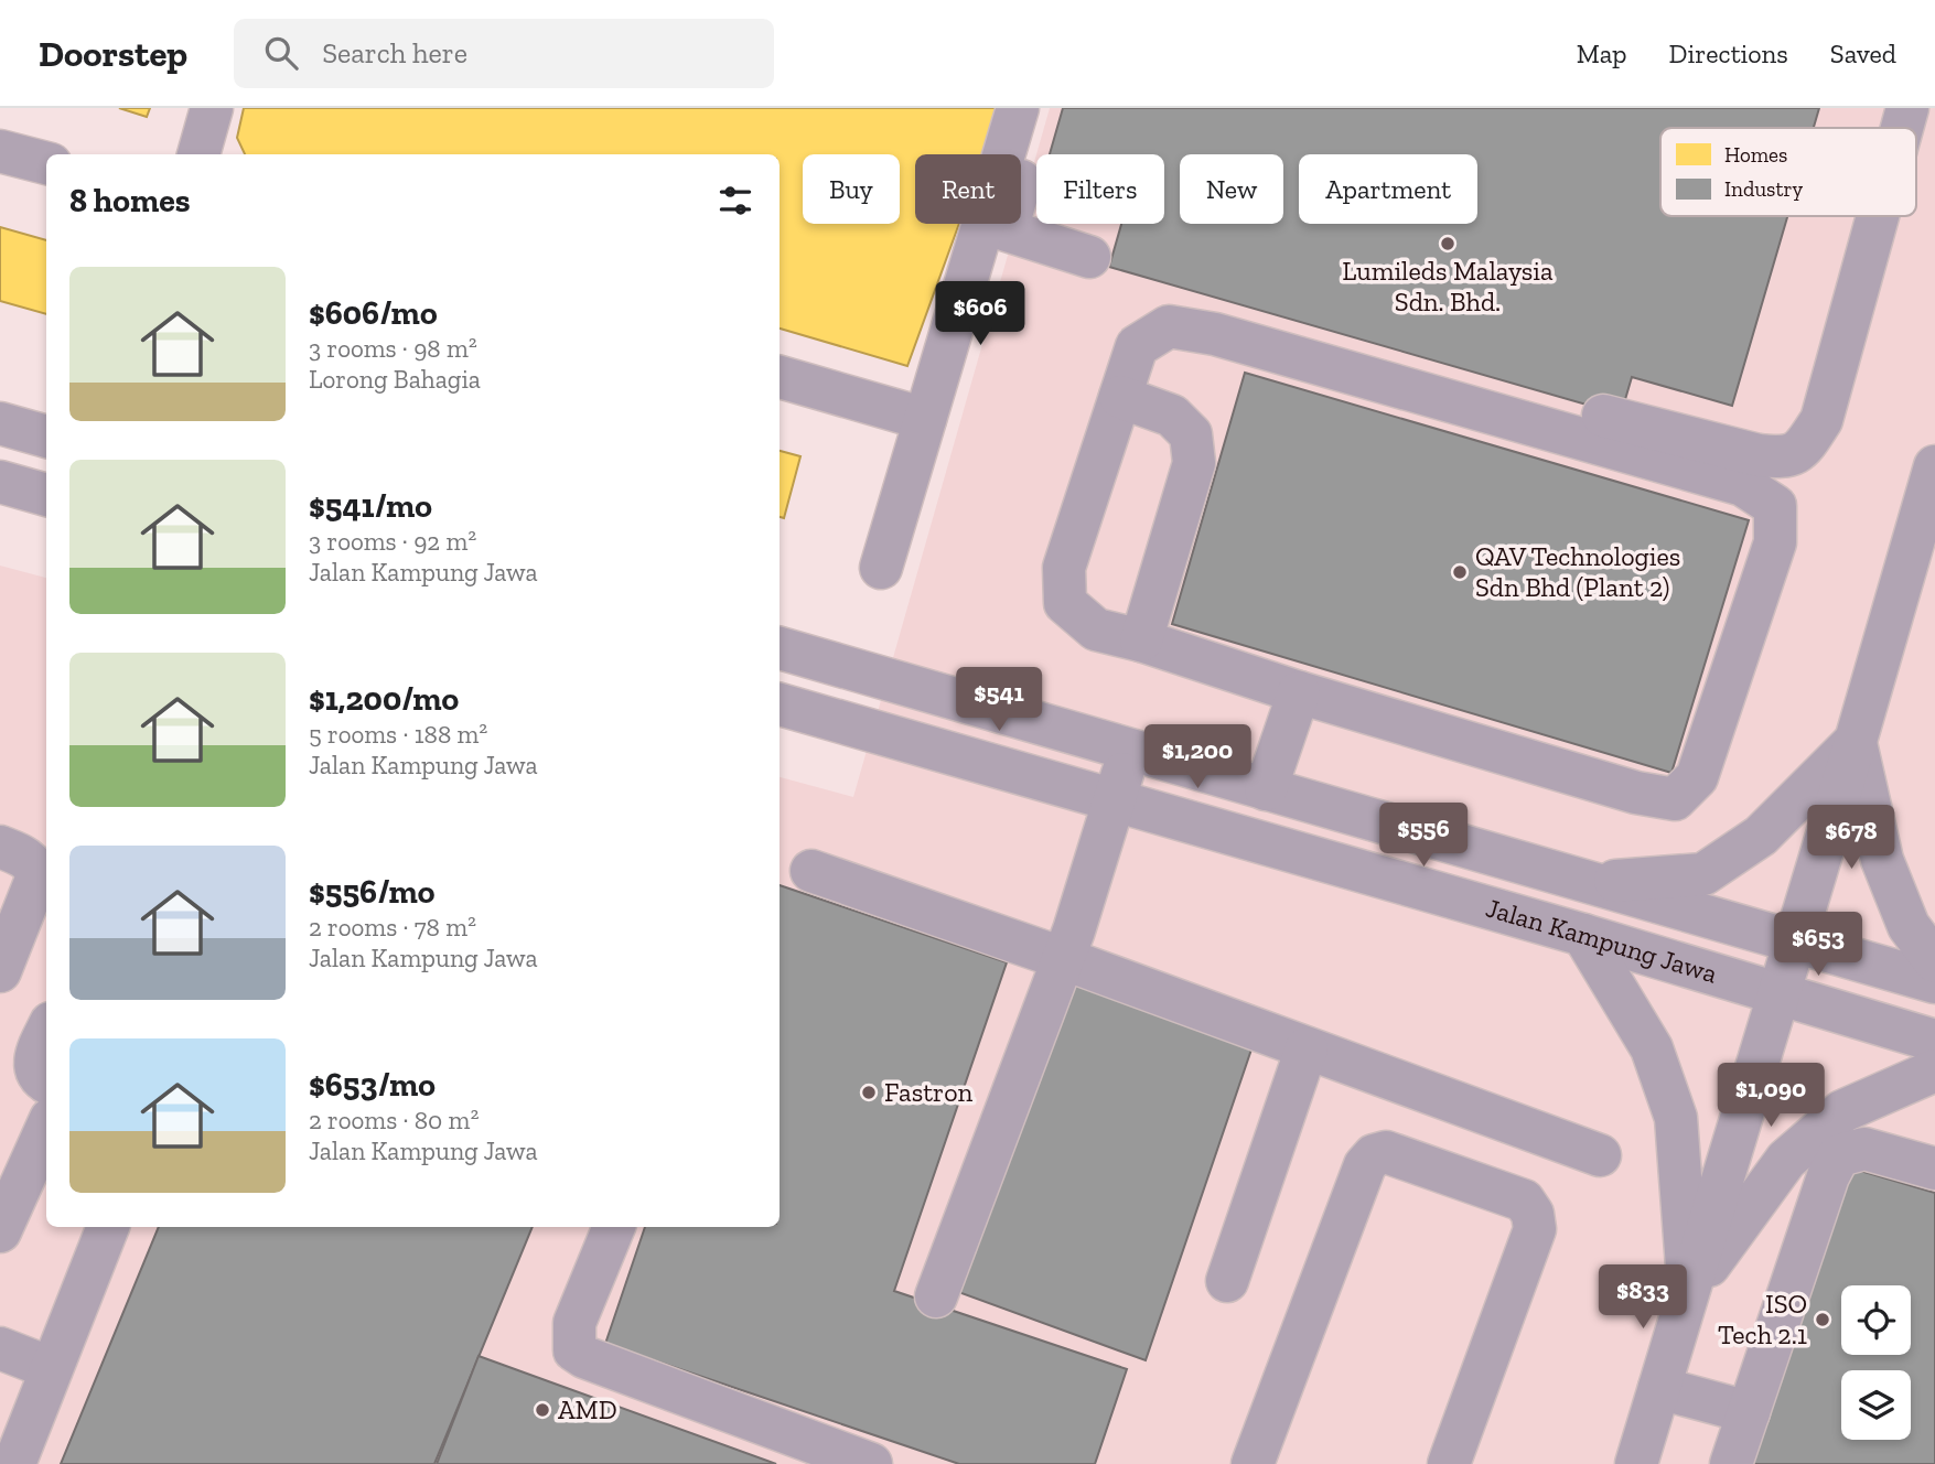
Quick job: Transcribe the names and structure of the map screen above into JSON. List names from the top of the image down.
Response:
{
  "streets": {
    "street": ["Jalan Kampung Jawa"]
  },
  "places": [
    "Lumileds Malaysia Sdn. Bhd.",
    "QAV Technologies Sdn Bhd (Plant 2)",
    "Fastron",
    "ISO Tech 2.1",
    "AMD"
  ],
  "legend": ["Homes", "Industry"],
  "page": {
    "header": "Doorstep",
    "search": "Search here",
    "nav": ["Map", "Directions", "Saved"],
    "chip": [
      "Buy",
      "Rent",
      "Filters",
      "New",
      "Apartment"
    ],
    "heading": "8 homes",
    "list": [
      {
        "name": "$606/mo",
        "note": "3 rooms · 98 m² · Lorong Bahagia"
      },
      {
        "name": "$541/mo",
        "note": "3 rooms · 92 m² · Jalan Kampung Jawa"
      },
      {
        "name": "$1,200/mo",
        "note": "5 rooms · 188 m² · Jalan Kampung Jawa"
      },
      {
        "name": "$556/mo",
        "note": "2 rooms · 78 m² · Jalan Kampung Jawa"
      },
      {
        "name": "$653/mo",
        "note": "2 rooms · 80 m² · Jalan Kampung Jawa"
      }
    ],
    "price": [
      "$606",
      "$541",
      "$1,200",
      "$556",
      "$678",
      "$653",
      "$1,090",
      "$833"
    ]
  }
}
